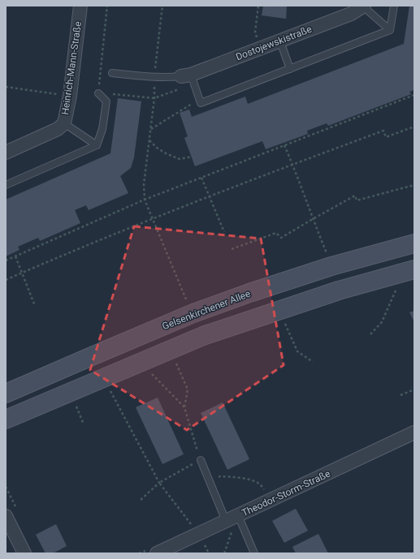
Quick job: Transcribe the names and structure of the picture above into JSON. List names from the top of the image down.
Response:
{
  "streets": {
    "main road": ["Gelsenkirchener Allee"],
    "street": ["Dostojewskistraße", "Heinrich-Mann-Straße", "Theodor-Storm-Straße"]
  }
}
